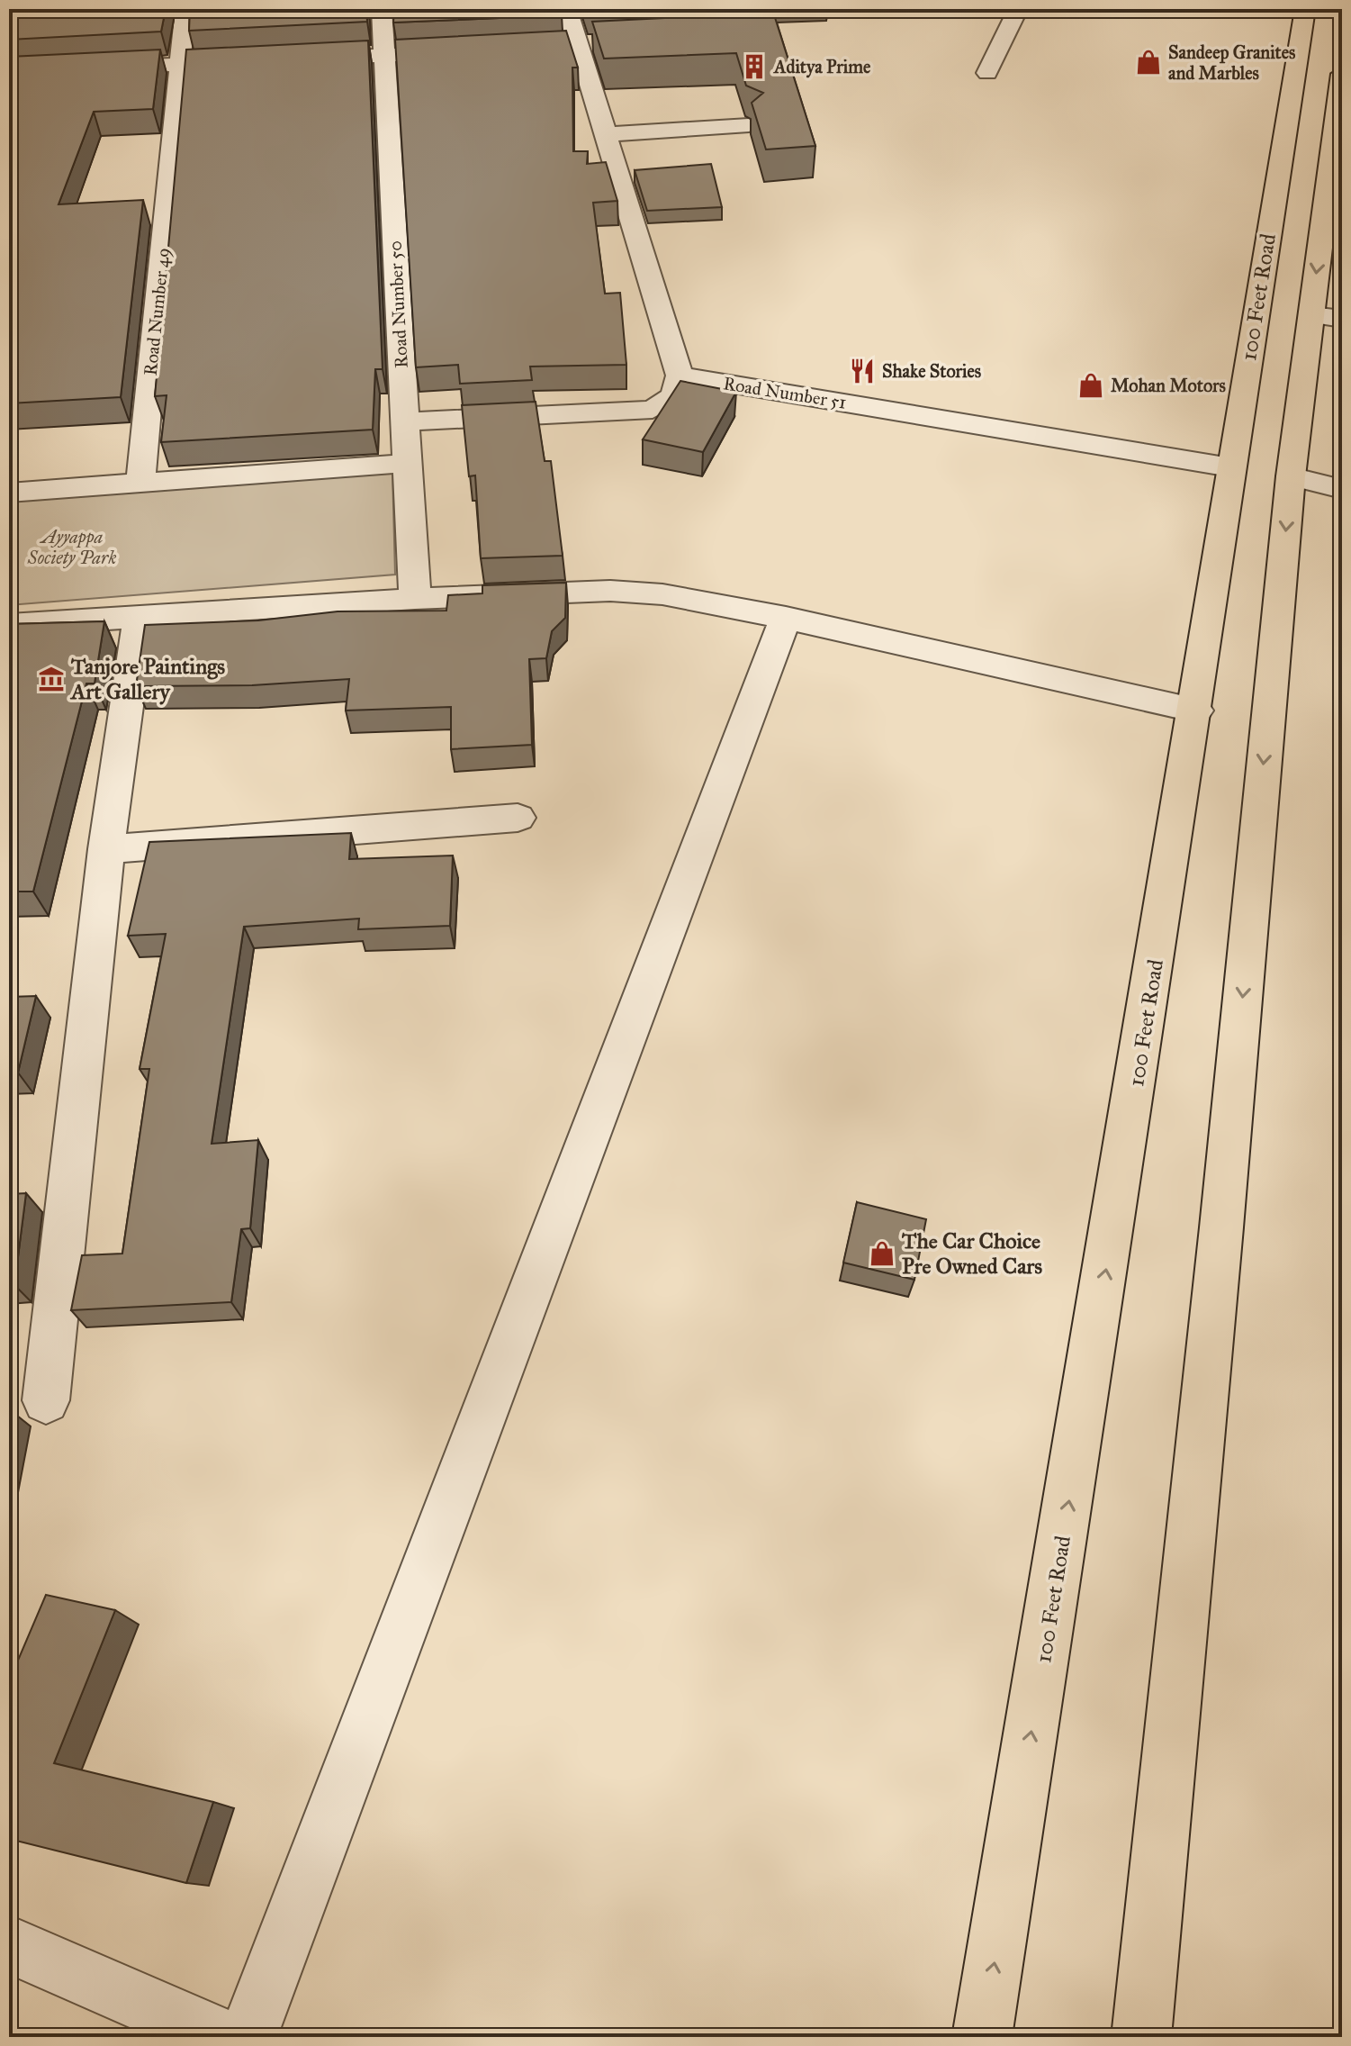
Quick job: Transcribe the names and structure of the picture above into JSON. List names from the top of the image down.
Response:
{
  "streets": {
    "main road": ["100 Feet Road"],
    "street": ["Road Number 50", "Road Number 49", "Road Number 51"]
  },
  "crossings": [
    ["100 Feet Road", "Road Number 51"]
  ],
  "parks": ["Ayyappa Society Park"],
  "places": {
    "shop": ["Sandeep Granites and Marbles", "Mohan Motors", "The Car Choice Pre Owned Cars"],
    "building": ["Aditya Prime"],
    "restaurant": ["Shake Stories"],
    "museum": ["Tanjore Paintings Art Gallery"]
  }
}
